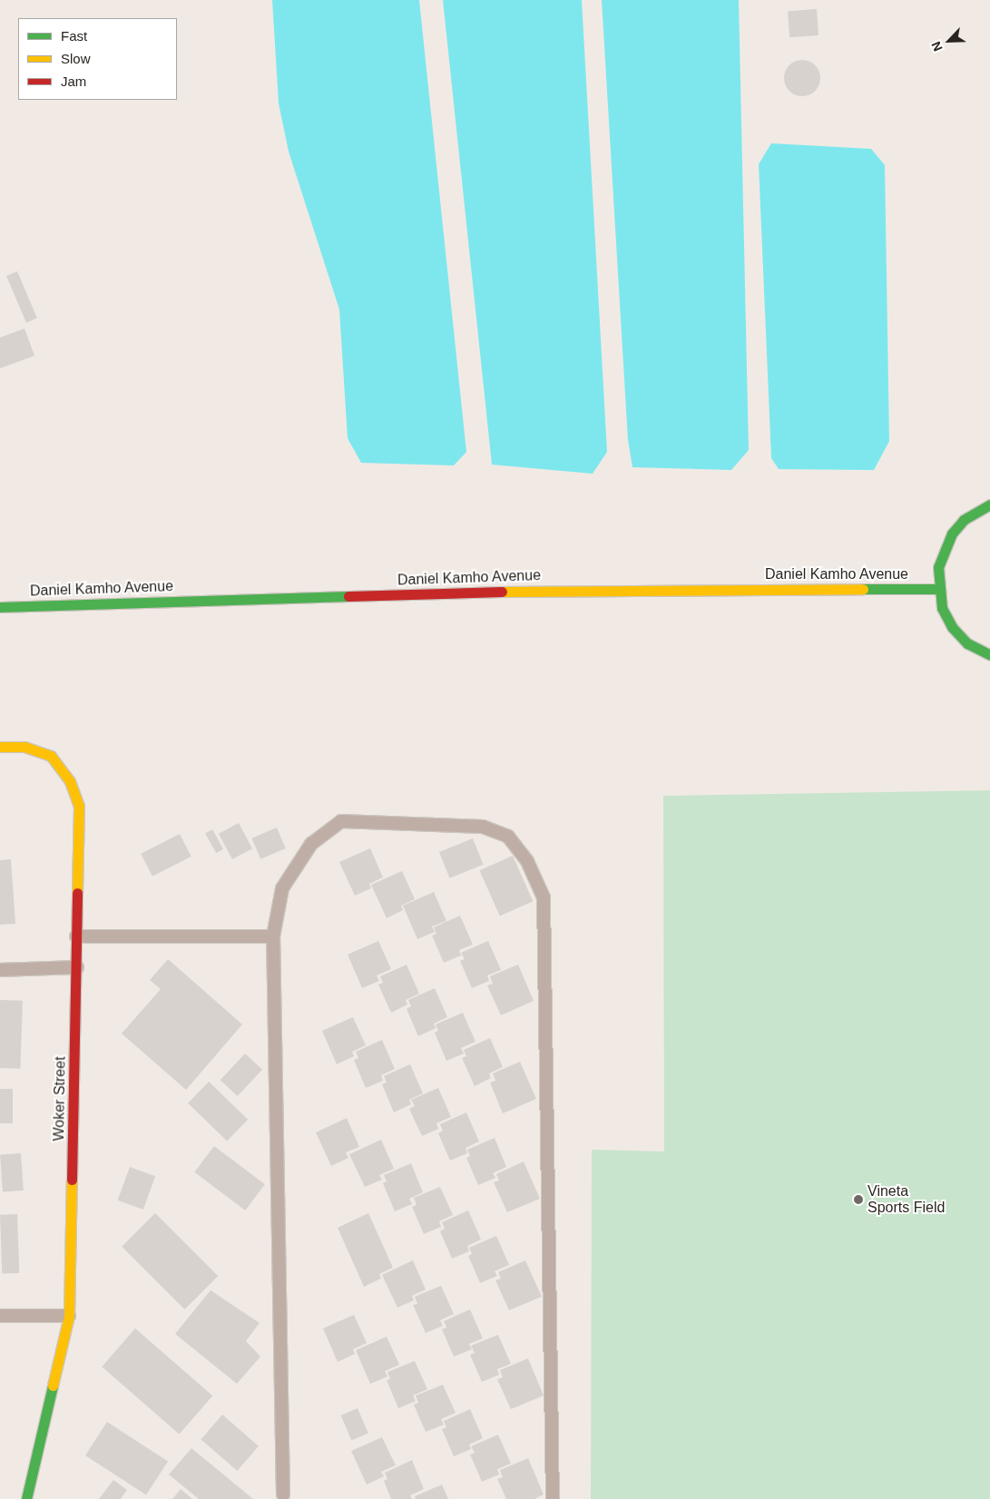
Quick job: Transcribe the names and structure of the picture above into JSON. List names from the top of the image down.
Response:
{
  "streets": {
    "main road": ["Daniel Kamho Avenue", "Woker Street"]
  },
  "places": ["Vineta Sports Field"],
  "legend": ["Fast", "Slow", "Jam"],
  "north": "bottom left"
}
